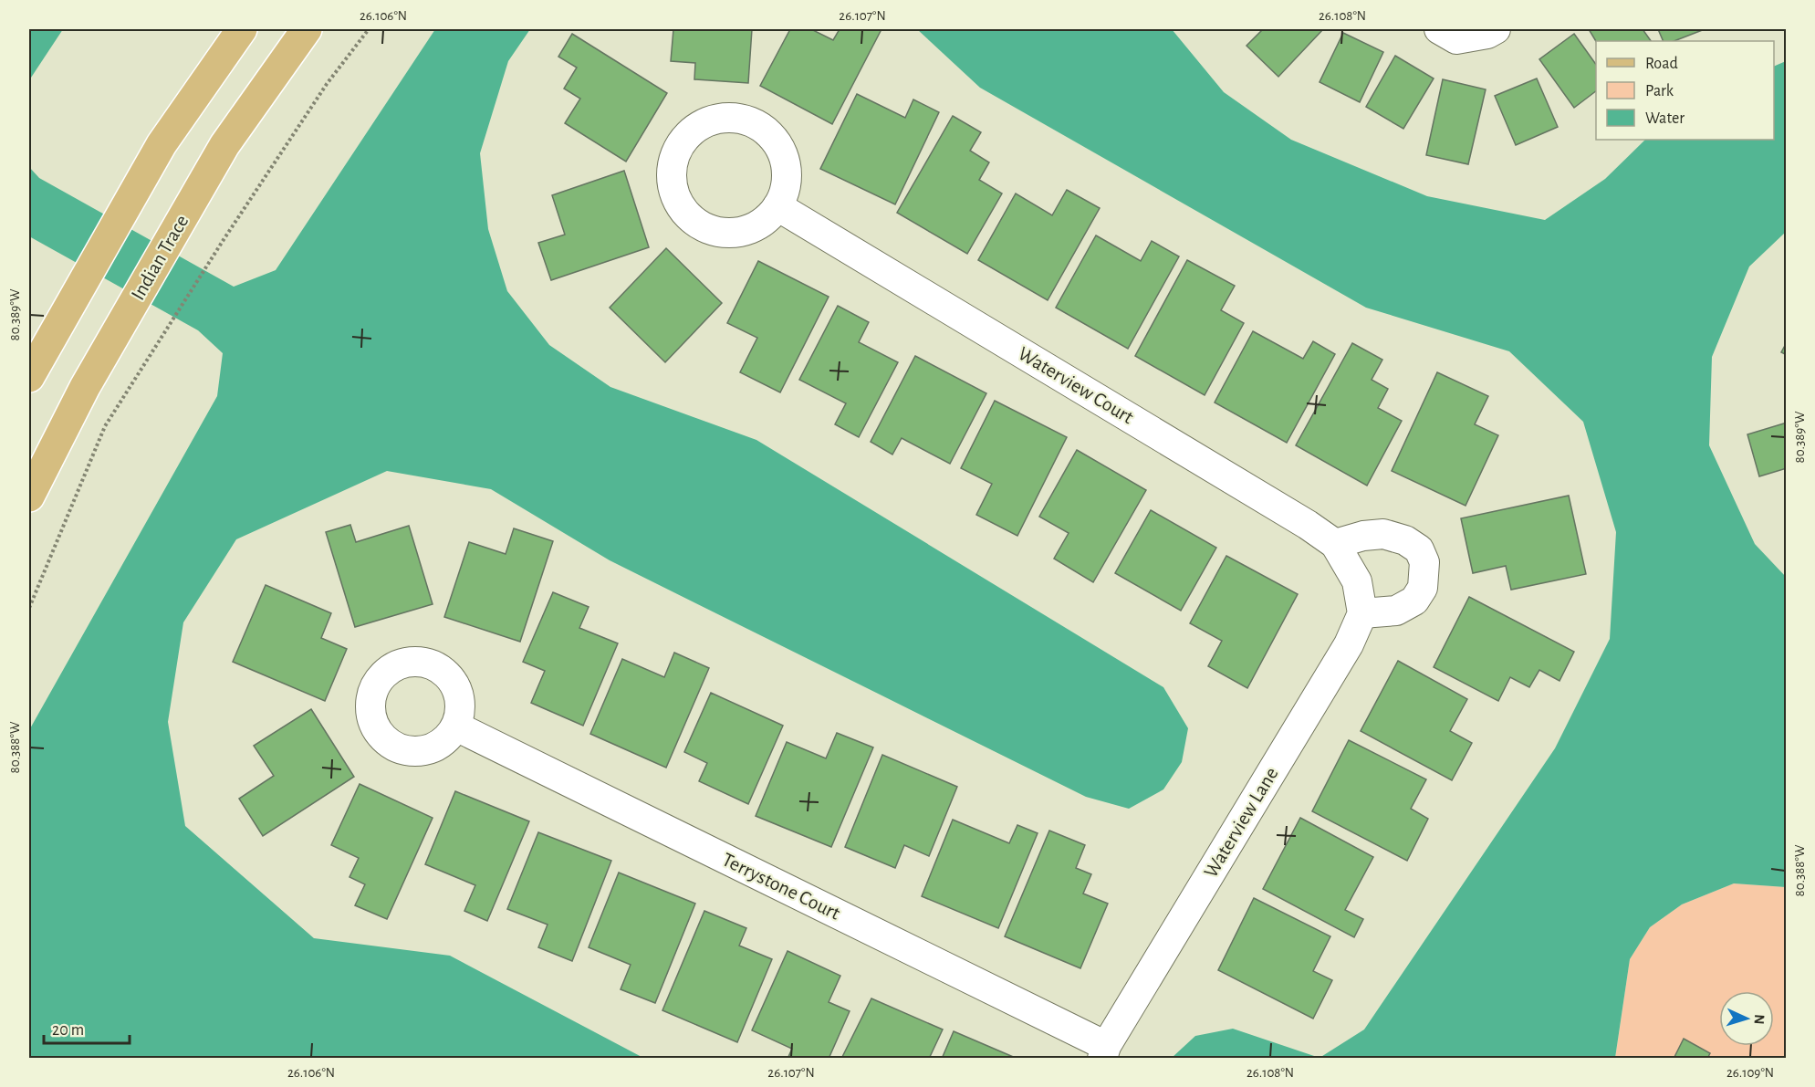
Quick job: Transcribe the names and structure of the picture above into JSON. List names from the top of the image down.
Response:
{
  "streets": {
    "main road": ["Indian Trace"],
    "street": ["Waterview Court", "Waterview Lane", "Terrystone Court"]
  },
  "crossings": [
    ["Waterview Court", "Waterview Lane"],
    ["Waterview Lane", "Terrystone Court"]
  ],
  "legend": ["Road", "Park", "Water"],
  "scale_bar": "20 m",
  "north": "right",
  "coordinates": [
    "26.106°N",
    "26.107°N",
    "26.108°N",
    "80.389°W",
    "80.388°W",
    "26.109°N"
  ]
}
